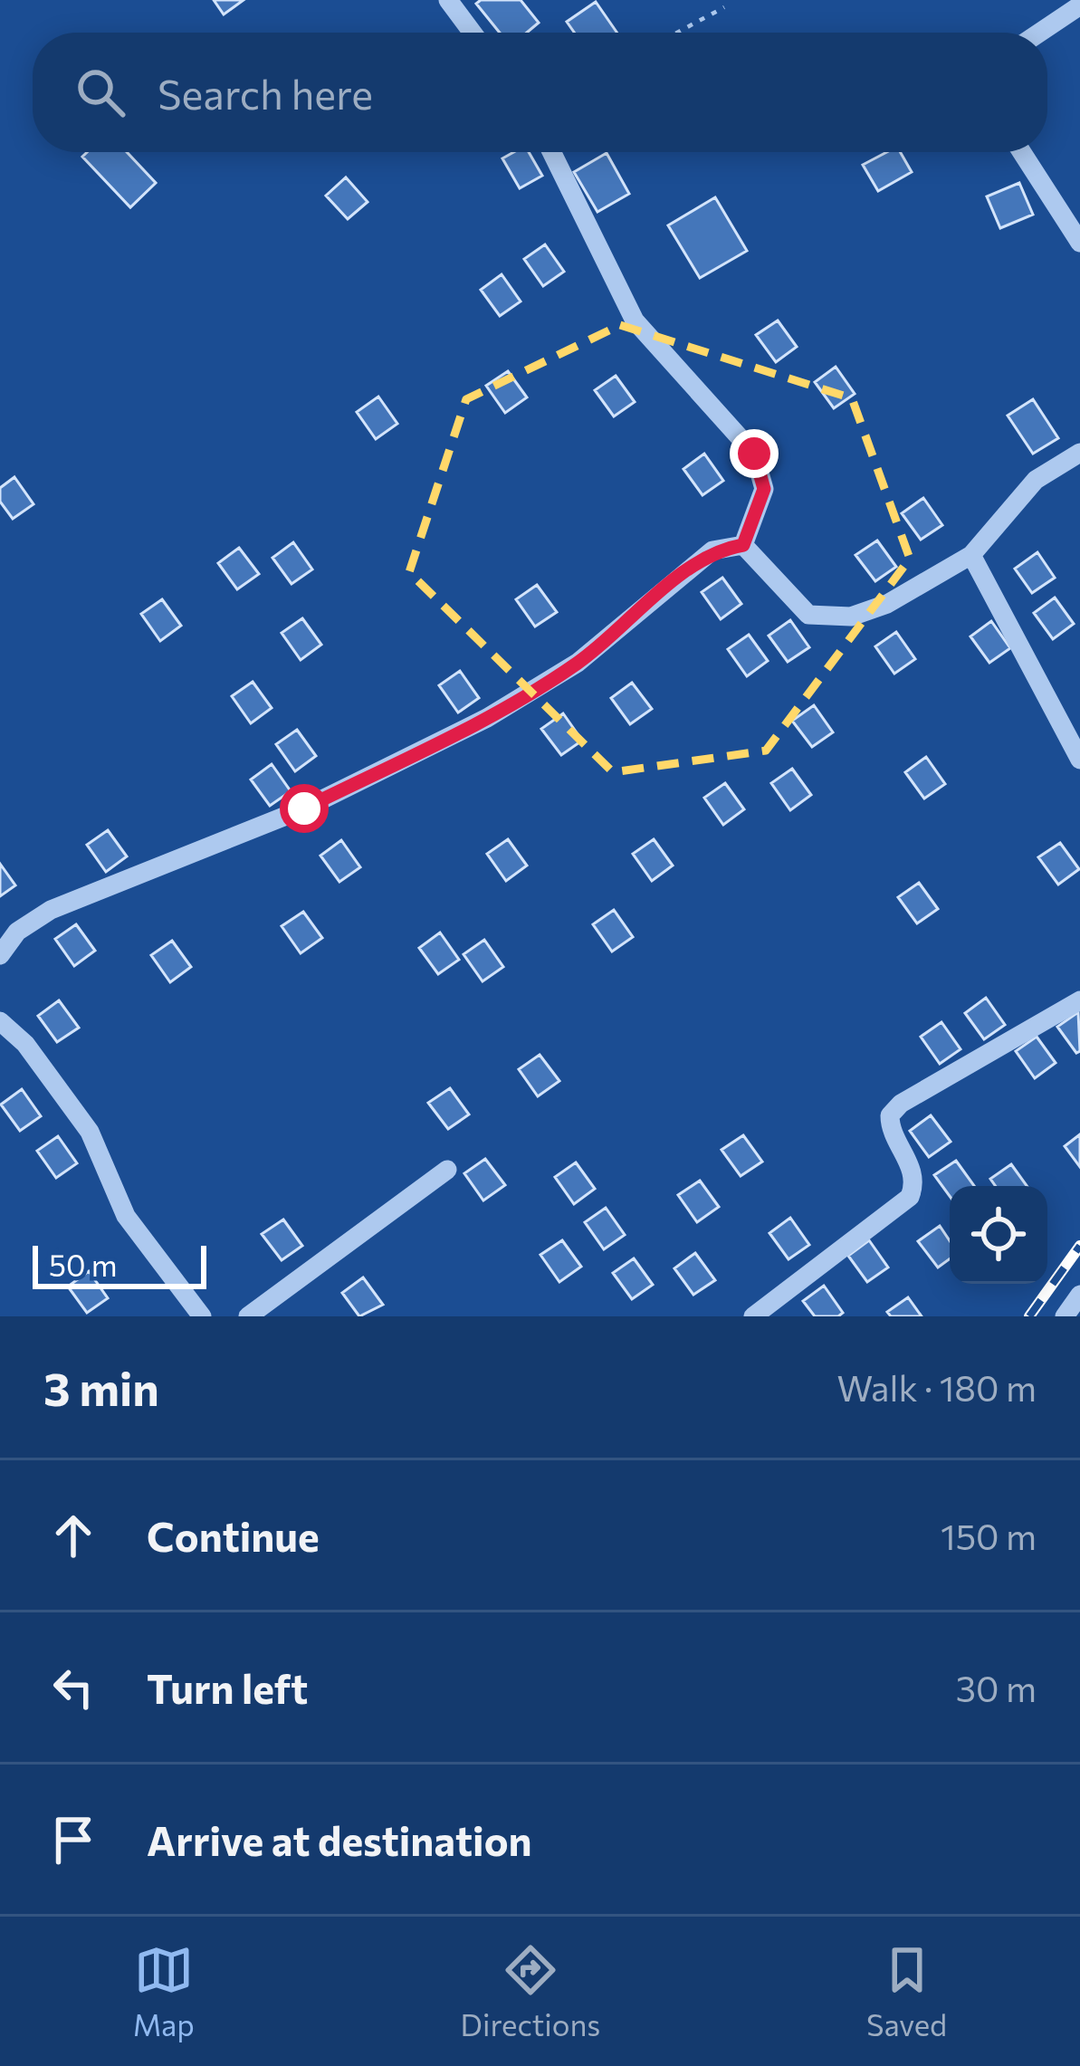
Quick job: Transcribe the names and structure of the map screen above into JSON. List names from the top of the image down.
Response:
{
  "scale_bar": "50 m",
  "page": {
    "search": "Search here",
    "scale": "50 m",
    "heading": ["3 min", "Walk · 180 m"],
    "list": [
      ["Continue", "150 m"],
      ["Turn left", "30 m"],
      "Arrive at destination"
    ],
    "nav": ["Map", "Directions", "Saved"]
  }
}
